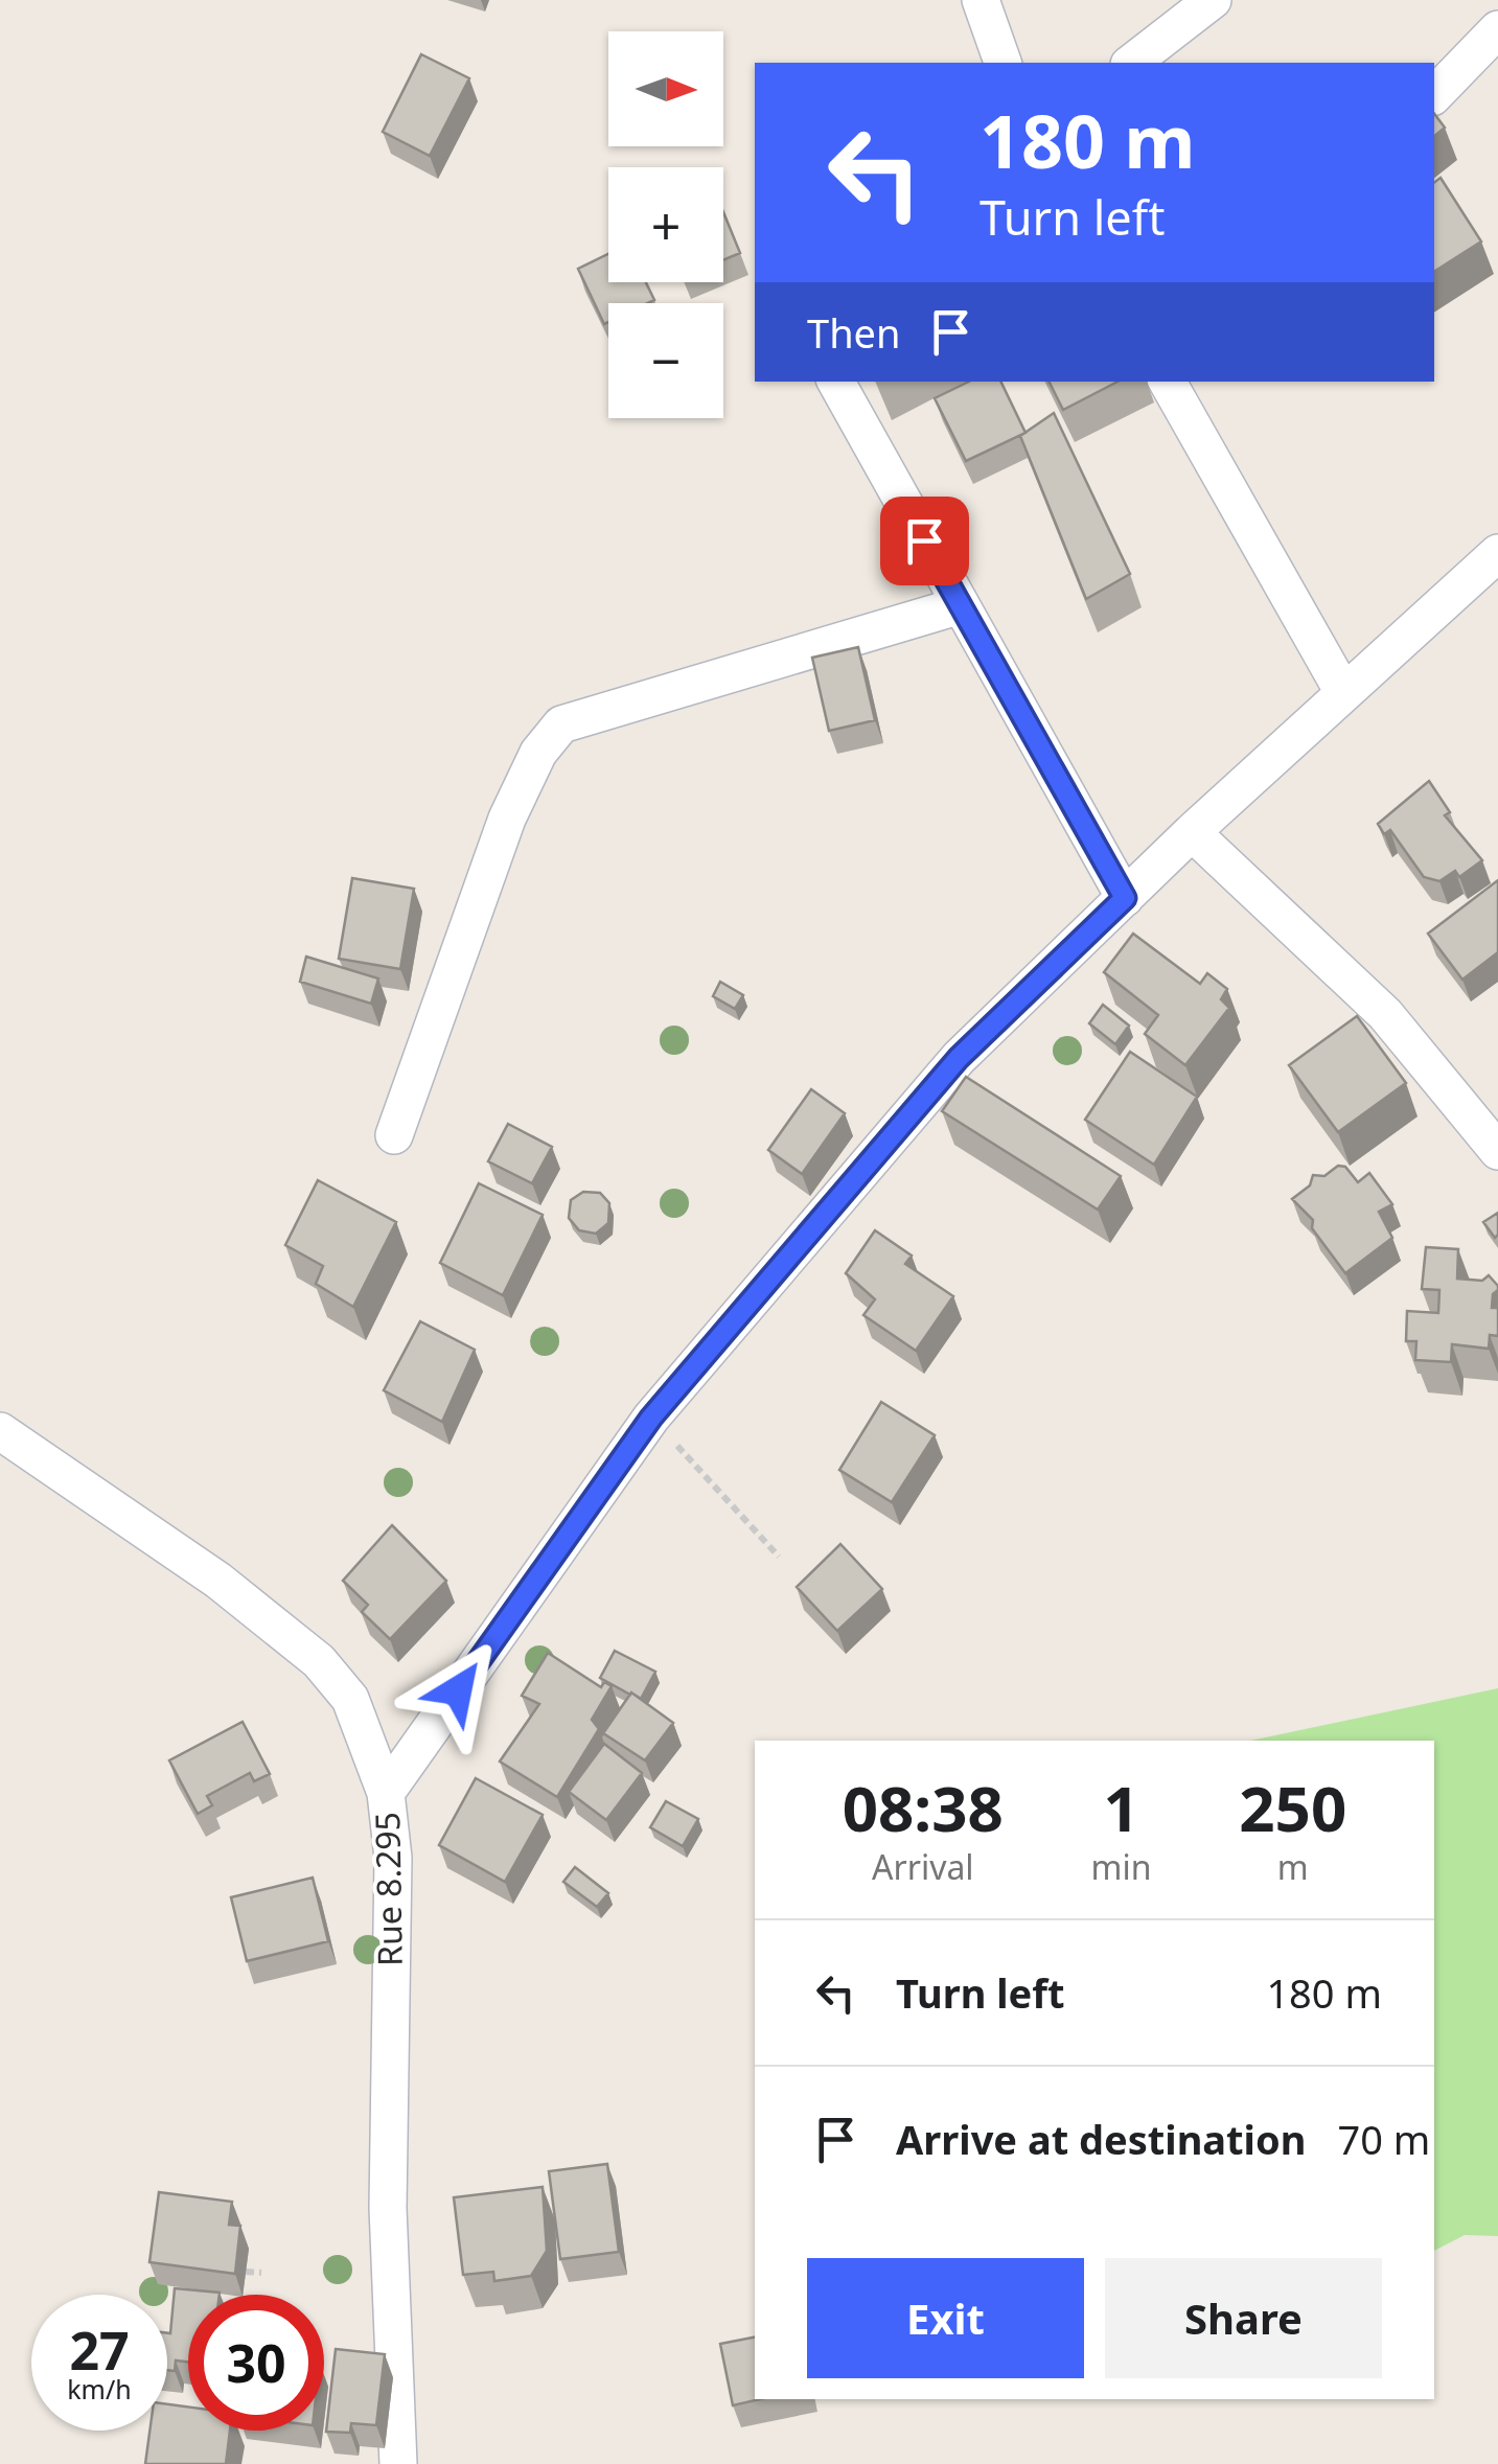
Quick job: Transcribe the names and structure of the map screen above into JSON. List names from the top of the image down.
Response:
{
  "streets": {
    "street": ["Rue 8.295"]
  },
  "north": "right",
  "page": {
    "map_buttons": ["+", "−"],
    "turn": ["180 m", "Turn left"],
    "then": "Then",
    "eta": [
      "08:38",
      "Arrival",
      "1",
      "min",
      "250",
      "m"
    ],
    "list": [
      {
        "name": "Turn left",
        "value": "180 m"
      },
      {
        "name": "Arrive at destination",
        "value": "70 m"
      }
    ],
    "buttons": ["Exit", "Share"],
    "speed": "27 km/h",
    "limit": "30"
  }
}
